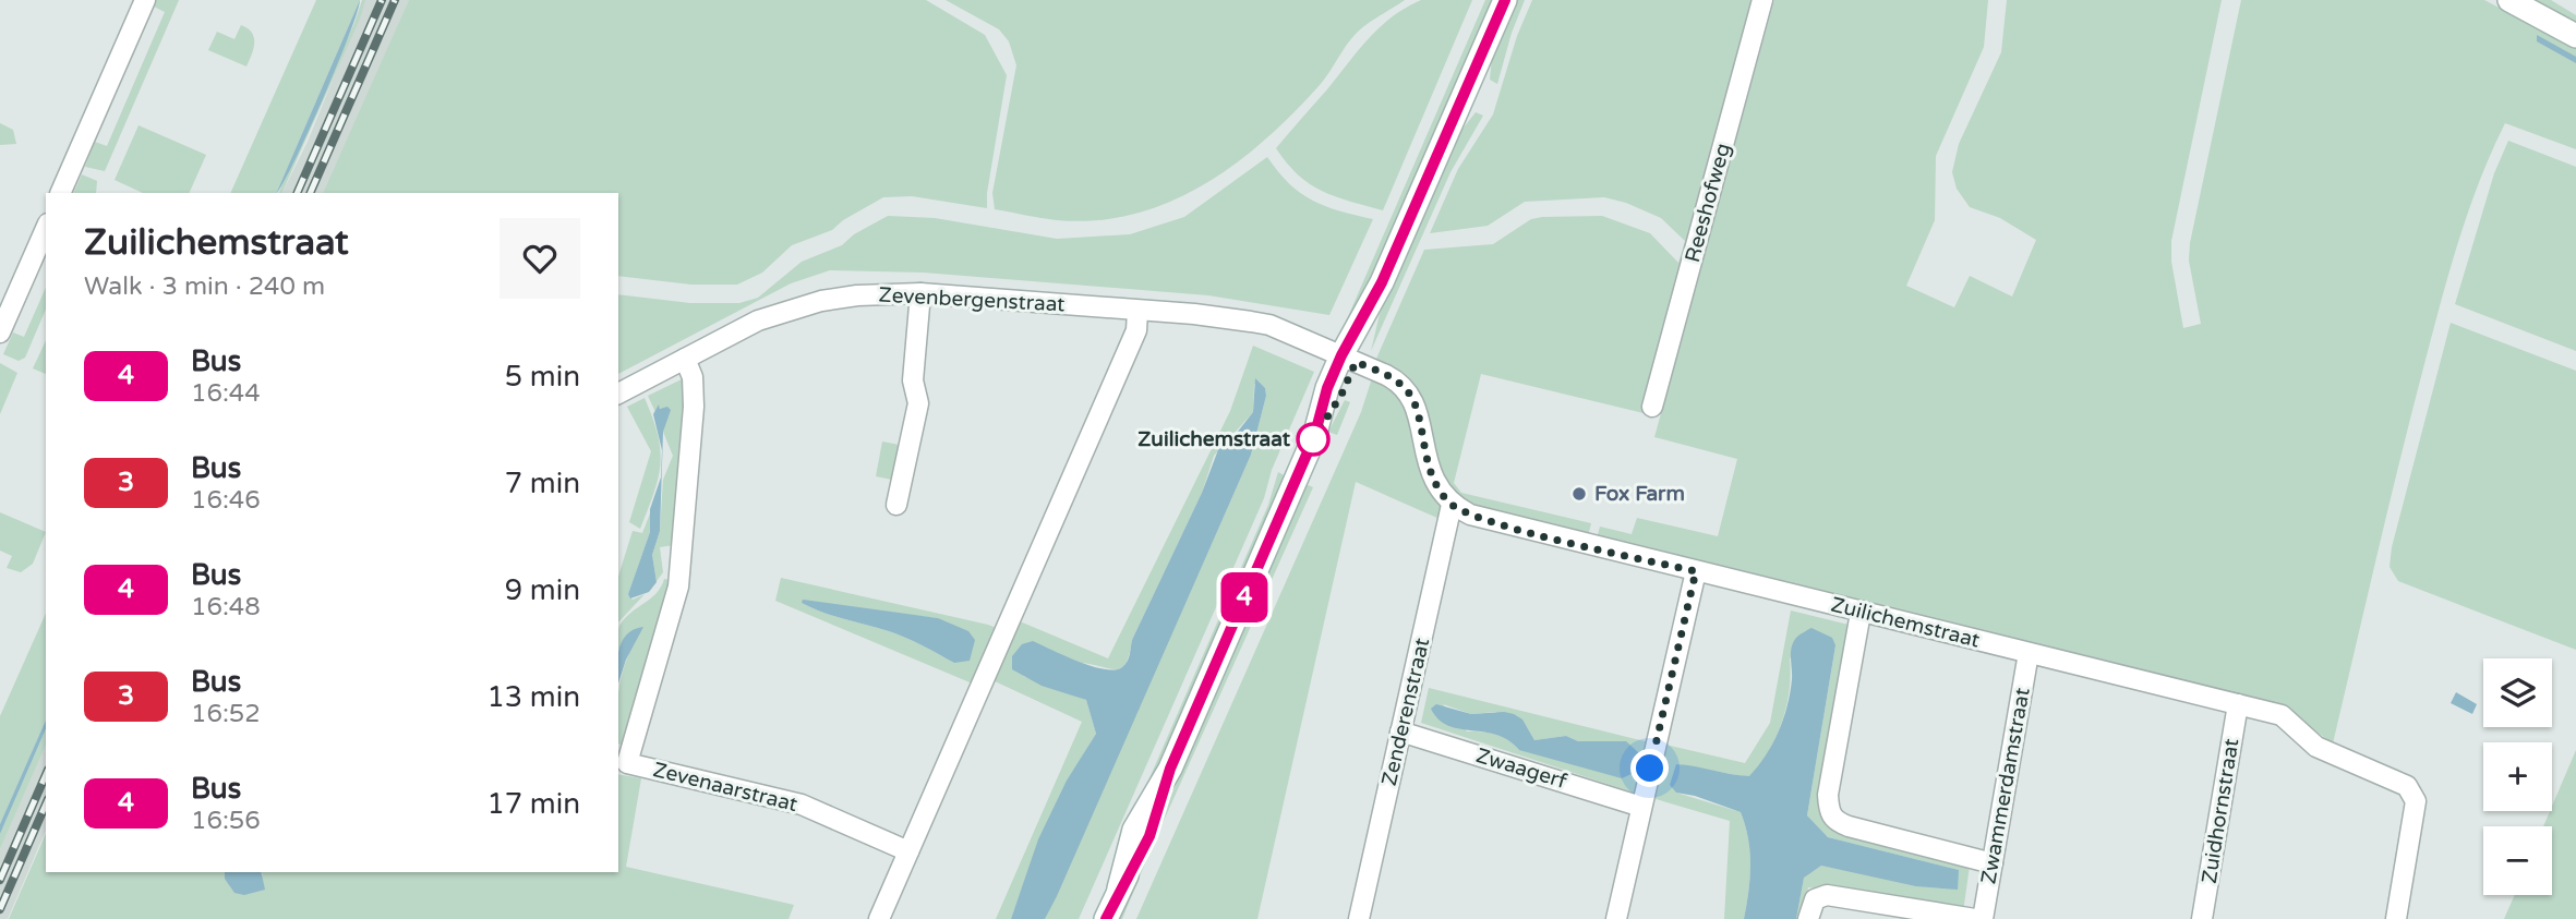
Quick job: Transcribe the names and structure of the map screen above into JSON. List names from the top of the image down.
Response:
{
  "streets": {
    "street": [
      "Reeshofweg",
      "Zevenbergenstraat",
      "Zuilichemstraat",
      "Zenderenstraat",
      "Zwaagerf",
      "Zwammerdamstraat",
      "Zevenaarstraat",
      "Zuidhornstraat"
    ]
  },
  "crossings": [
    ["Zevenbergenstraat", "Zevenaarstraat"],
    ["Zuilichemstraat", "Zenderenstraat"],
    ["Zuilichemstraat", "Zwammerdamstraat"],
    ["Zuilichemstraat", "Zuidhornstraat"],
    ["Zenderenstraat", "Zwaagerf"]
  ],
  "places": ["Zuilichemstraat", "Fox Farm"],
  "lines": ["bus line 4"],
  "page": {
    "on_map": "4",
    "heading": ["Zuilichemstraat", "Walk · 3 min · 240 m"],
    "list": [
      {
        "mark": "4",
        "name": "Bus",
        "note": "16:44",
        "value": "5 min"
      },
      {
        "mark": "3",
        "name": "Bus",
        "note": "16:46",
        "value": "7 min"
      },
      {
        "mark": "4",
        "name": "Bus",
        "note": "16:48",
        "value": "9 min"
      },
      {
        "mark": "3",
        "name": "Bus",
        "note": "16:52",
        "value": "13 min"
      },
      {
        "mark": "4",
        "name": "Bus",
        "note": "16:56",
        "value": "17 min"
      }
    ],
    "map_buttons": ["+", "−"]
  }
}
